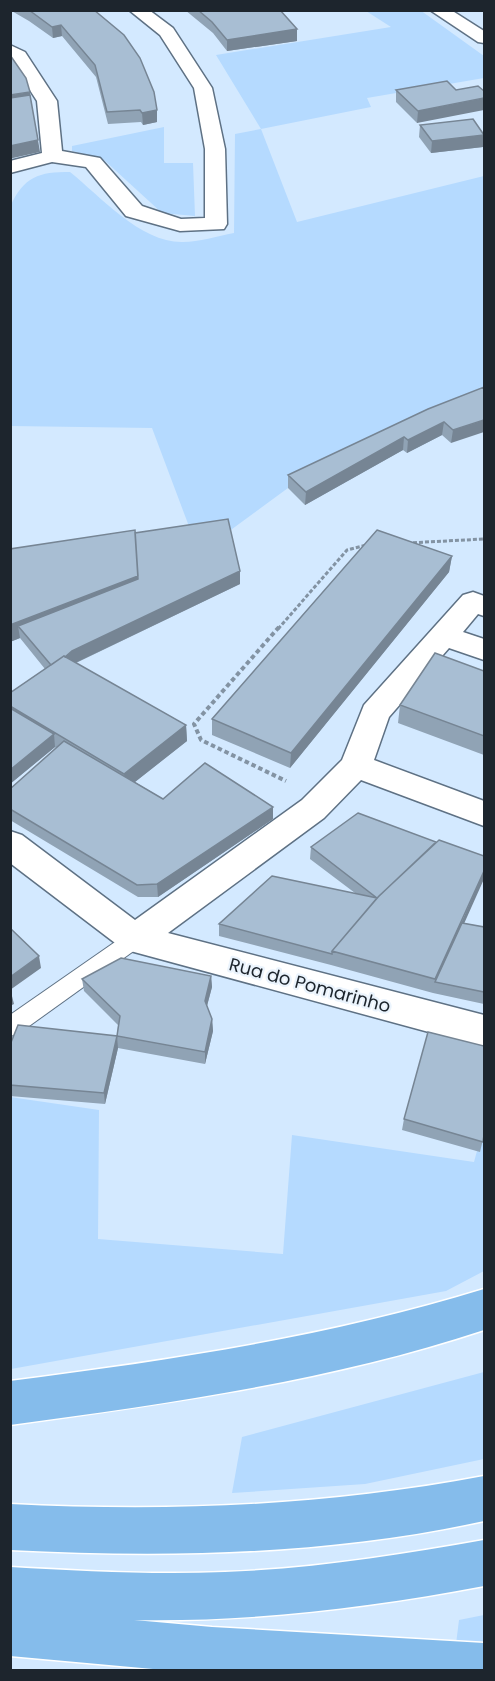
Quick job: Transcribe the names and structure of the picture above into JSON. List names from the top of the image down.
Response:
{
  "streets": {
    "street": ["Rua do Pomarinho"]
  }
}
